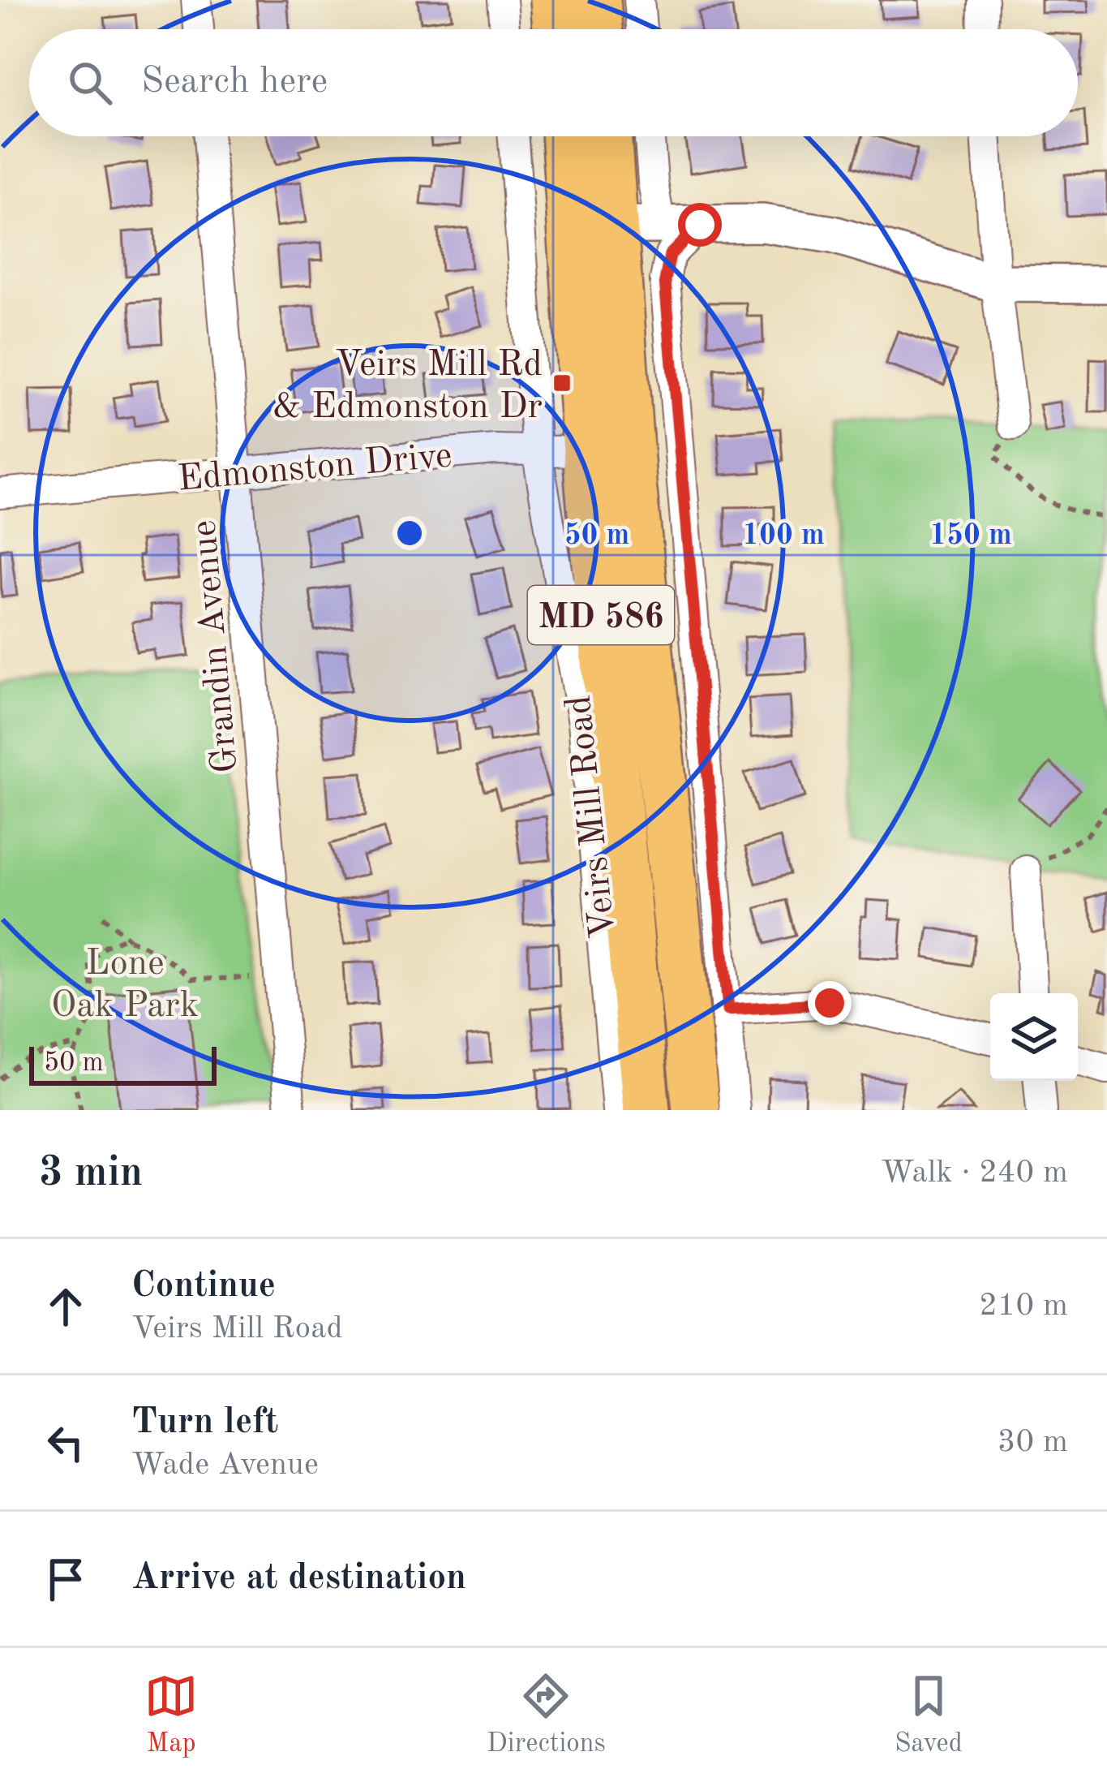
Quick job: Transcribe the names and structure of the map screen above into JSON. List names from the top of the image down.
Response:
{
  "streets": {
    "main road": ["MD 586", "Veirs Mill Road"],
    "street": ["Edmonston Drive", "Grandin Avenue"]
  },
  "crossings": [
    ["Edmonston Drive", "Grandin Avenue"],
    ["Edmonston Drive", "Veirs Mill Road"]
  ],
  "parks": ["Lone Oak Park"],
  "places": {
    "transit": ["Veirs Mill Rd & Edmonston Dr"]
  },
  "scale_bar": "50 m",
  "page": {
    "search": "Search here",
    "scale": "50 m",
    "heading": ["3 min", "Walk · 240 m"],
    "list": [
      ["Continue", "Veirs Mill Road", "210 m"],
      ["Turn left", "Wade Avenue", "30 m"],
      "Arrive at destination"
    ],
    "nav": ["Map", "Directions", "Saved"]
  },
  "rings": ["50 m", "100 m", "150 m"]
}
